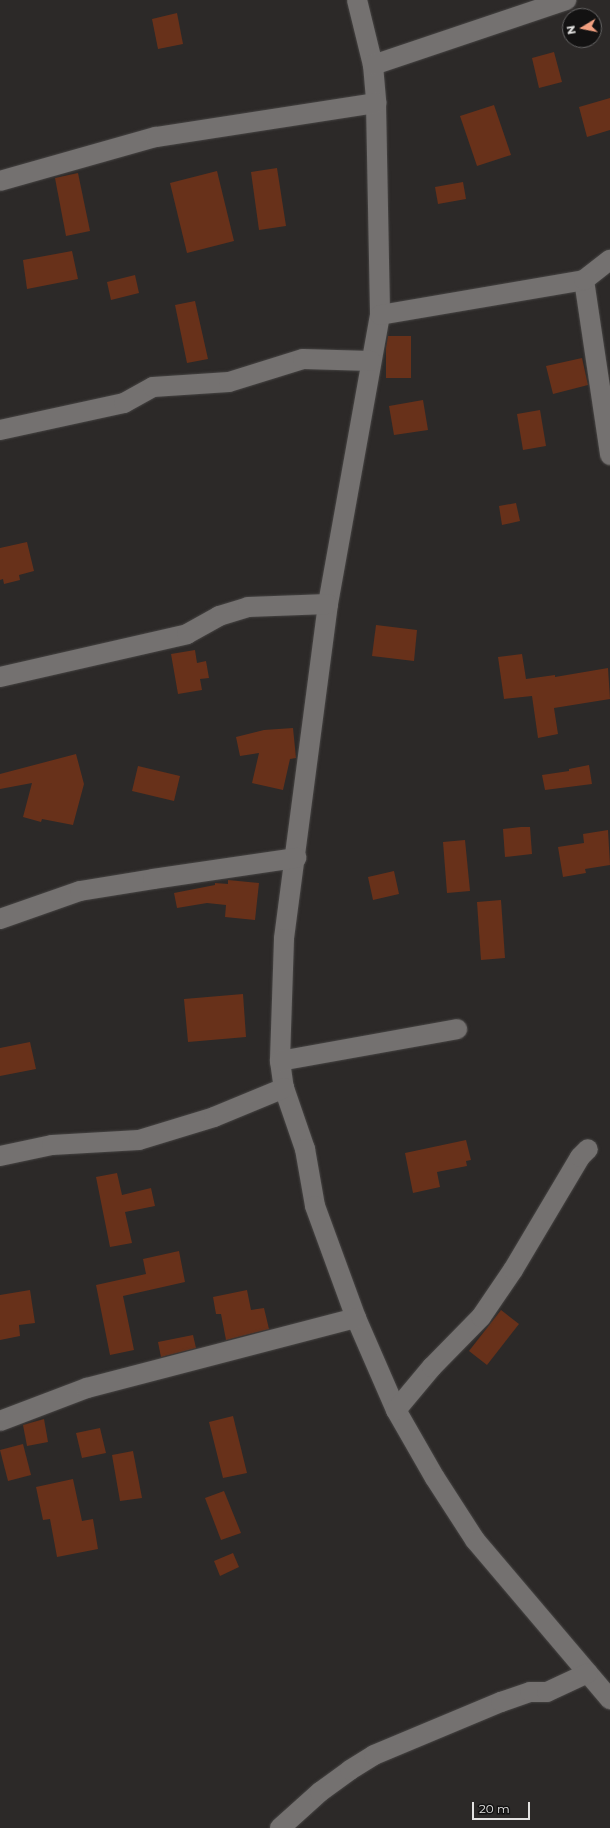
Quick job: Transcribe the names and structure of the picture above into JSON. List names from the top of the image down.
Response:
{
  "scale_bar": "20 m",
  "north": "left"
}
